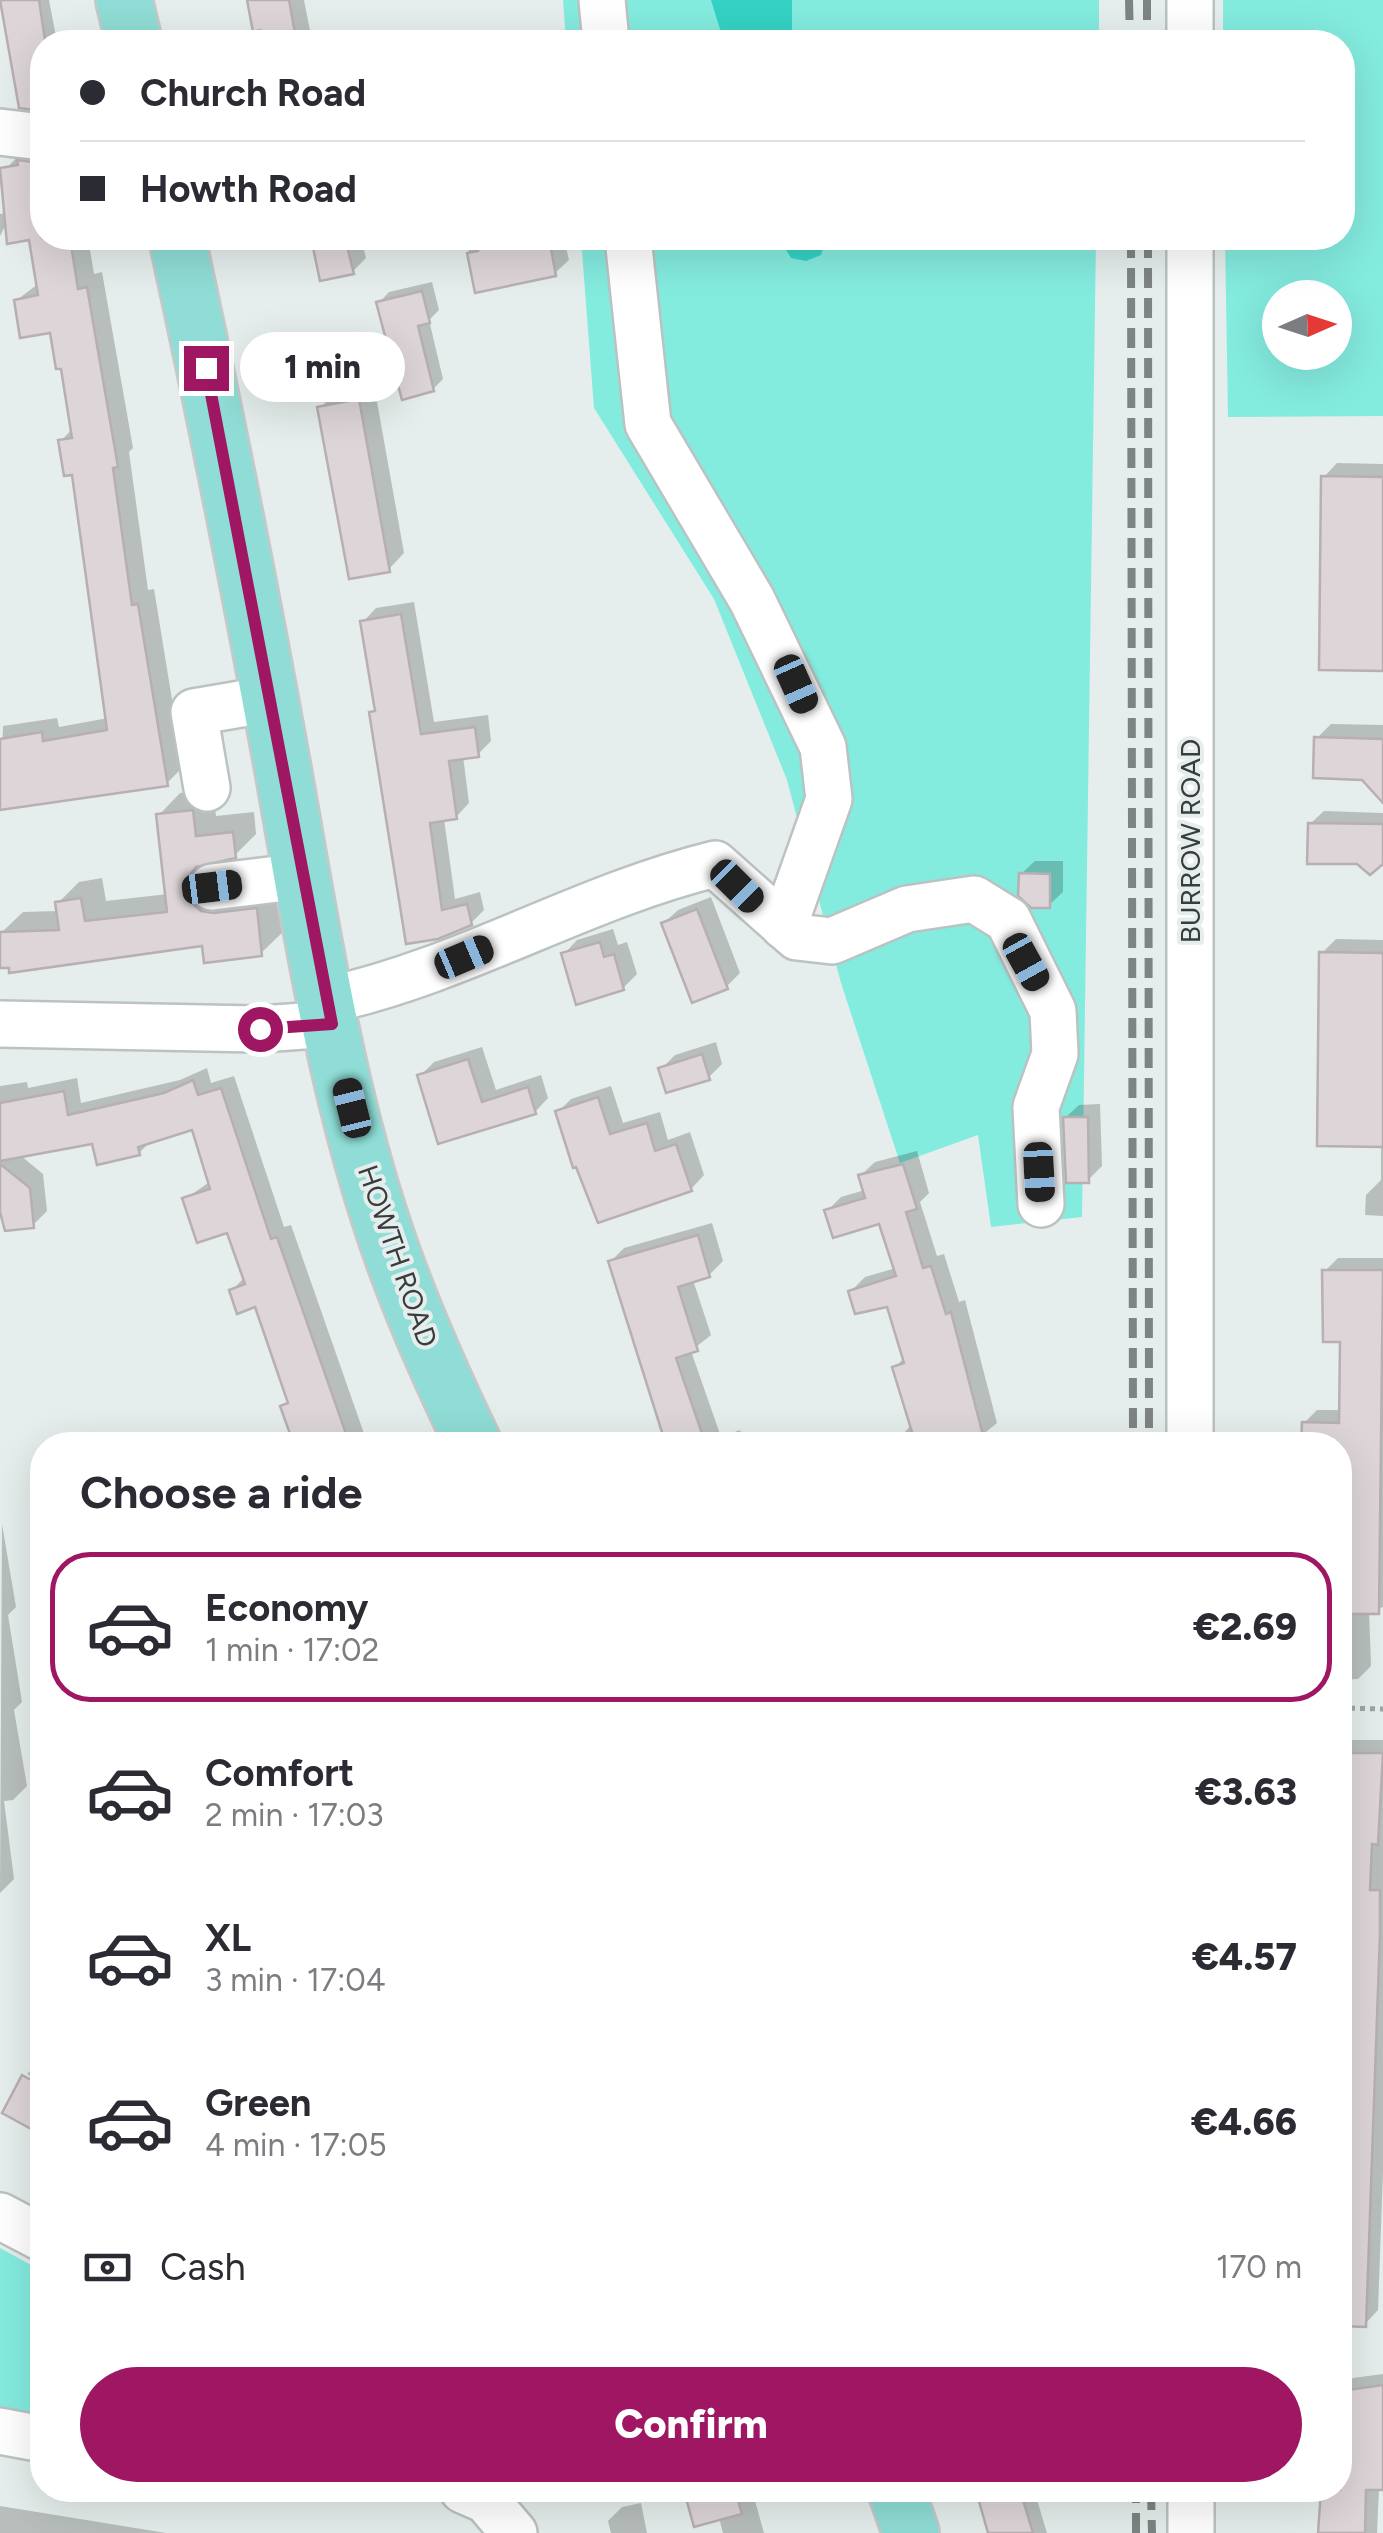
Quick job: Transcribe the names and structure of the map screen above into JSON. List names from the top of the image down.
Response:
{
  "streets": {
    "main road": ["HOWTH ROAD"],
    "street": ["BURROW ROAD"]
  },
  "north": "right",
  "page": {
    "banner": ["Church Road", "Howth Road"],
    "bubble": "1 min",
    "heading": "Choose a ride",
    "list": [
      {
        "name": "Economy",
        "note": "1 min · 17:02",
        "value": "€2.69"
      },
      {
        "name": "Comfort",
        "note": "2 min · 17:03",
        "value": "€3.63"
      },
      {
        "name": "XL",
        "note": "3 min · 17:04",
        "value": "€4.57"
      },
      {
        "name": "Green",
        "note": "4 min · 17:05",
        "value": "€4.66"
      }
    ],
    "pay": ["Cash", "170 m"],
    "buttons": "Confirm"
  }
}
